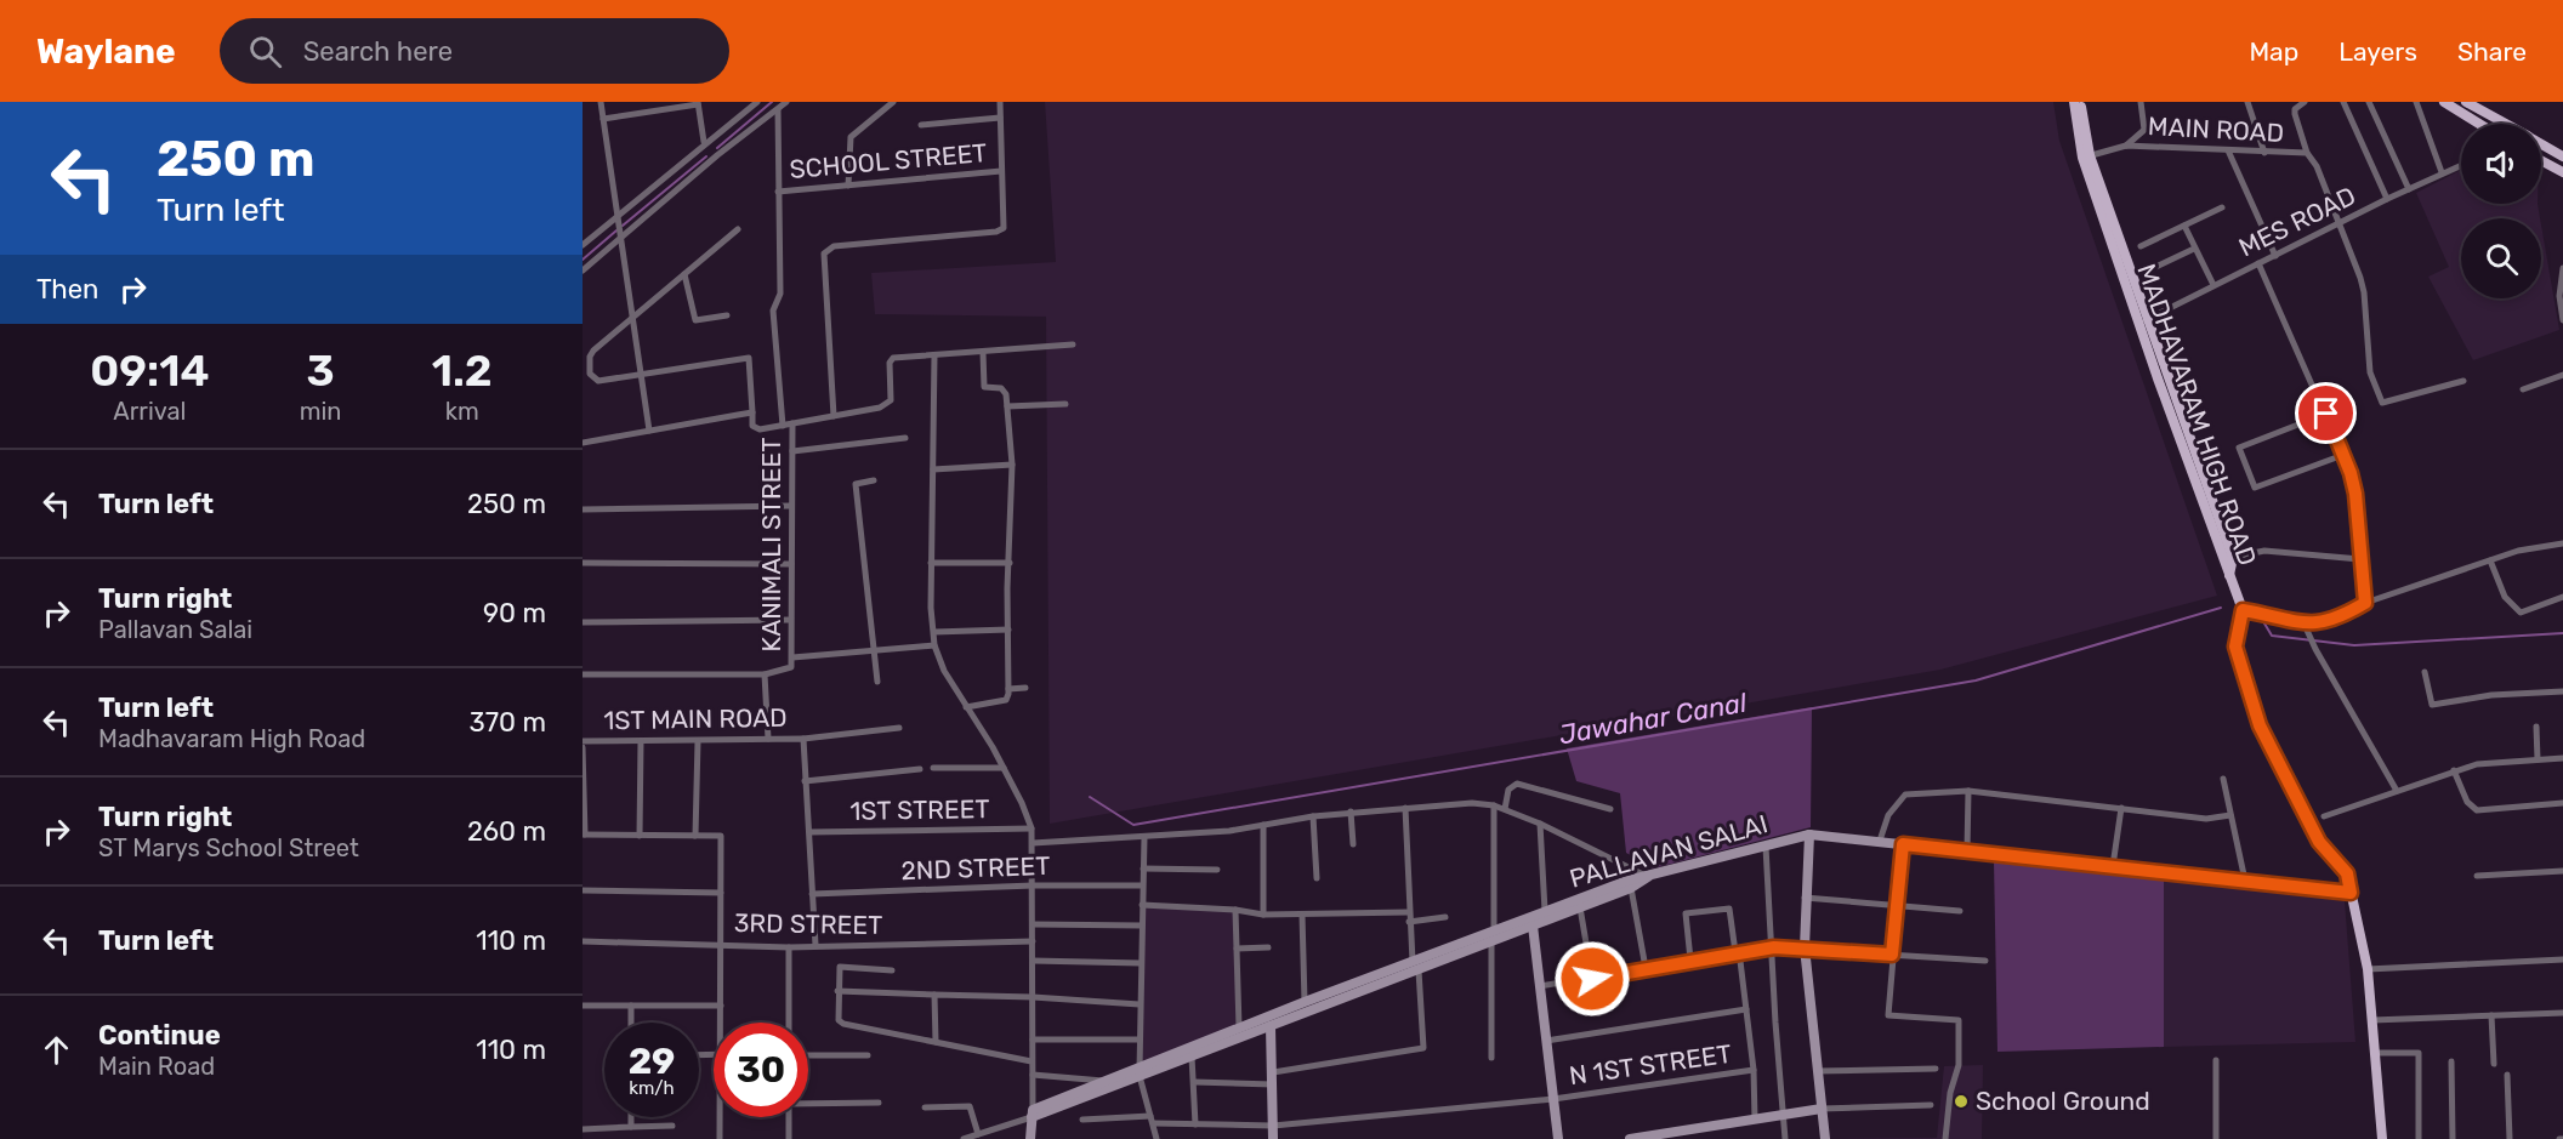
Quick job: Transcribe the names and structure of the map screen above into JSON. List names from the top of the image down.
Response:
{
  "streets": {
    "main road": ["MADHAVARAM HIGH ROAD"],
    "street": [
      "MAIN ROAD",
      "SCHOOL STREET",
      "MES ROAD",
      "KANIMALI STREET",
      "1ST MAIN ROAD",
      "1ST STREET",
      "PALLAVAN SALAI",
      "2ND STREET",
      "3RD STREET",
      "N 1ST STREET"
    ]
  },
  "crossings": [
    ["MAIN ROAD", "MES ROAD"],
    ["MAIN ROAD", "MADHAVARAM HIGH ROAD"],
    ["MES ROAD", "MADHAVARAM HIGH ROAD"],
    ["1ST MAIN ROAD", "1ST STREET"]
  ],
  "water": ["Jawahar Canal"],
  "places": ["School Ground"],
  "page": {
    "header": "Waylane",
    "search": "Search here",
    "nav": ["Map", "Layers", "Share"],
    "turn": ["250 m", "Turn left"],
    "then": "Then",
    "eta": [
      "09:14",
      "Arrival",
      "3",
      "min",
      "1.2",
      "km"
    ],
    "list": [
      {
        "name": "Turn left",
        "value": "250 m"
      },
      {
        "name": "Turn right",
        "note": "Pallavan Salai",
        "value": "90 m"
      },
      {
        "name": "Turn left",
        "note": "Madhavaram High Road",
        "value": "370 m"
      },
      {
        "name": "Turn right",
        "note": "ST Marys School Street",
        "value": "260 m"
      },
      {
        "name": "Turn left",
        "value": "110 m"
      },
      {
        "name": "Continue",
        "note": "Main Road",
        "value": "110 m"
      }
    ],
    "speed": "29 km/h",
    "limit": "30"
  }
}
